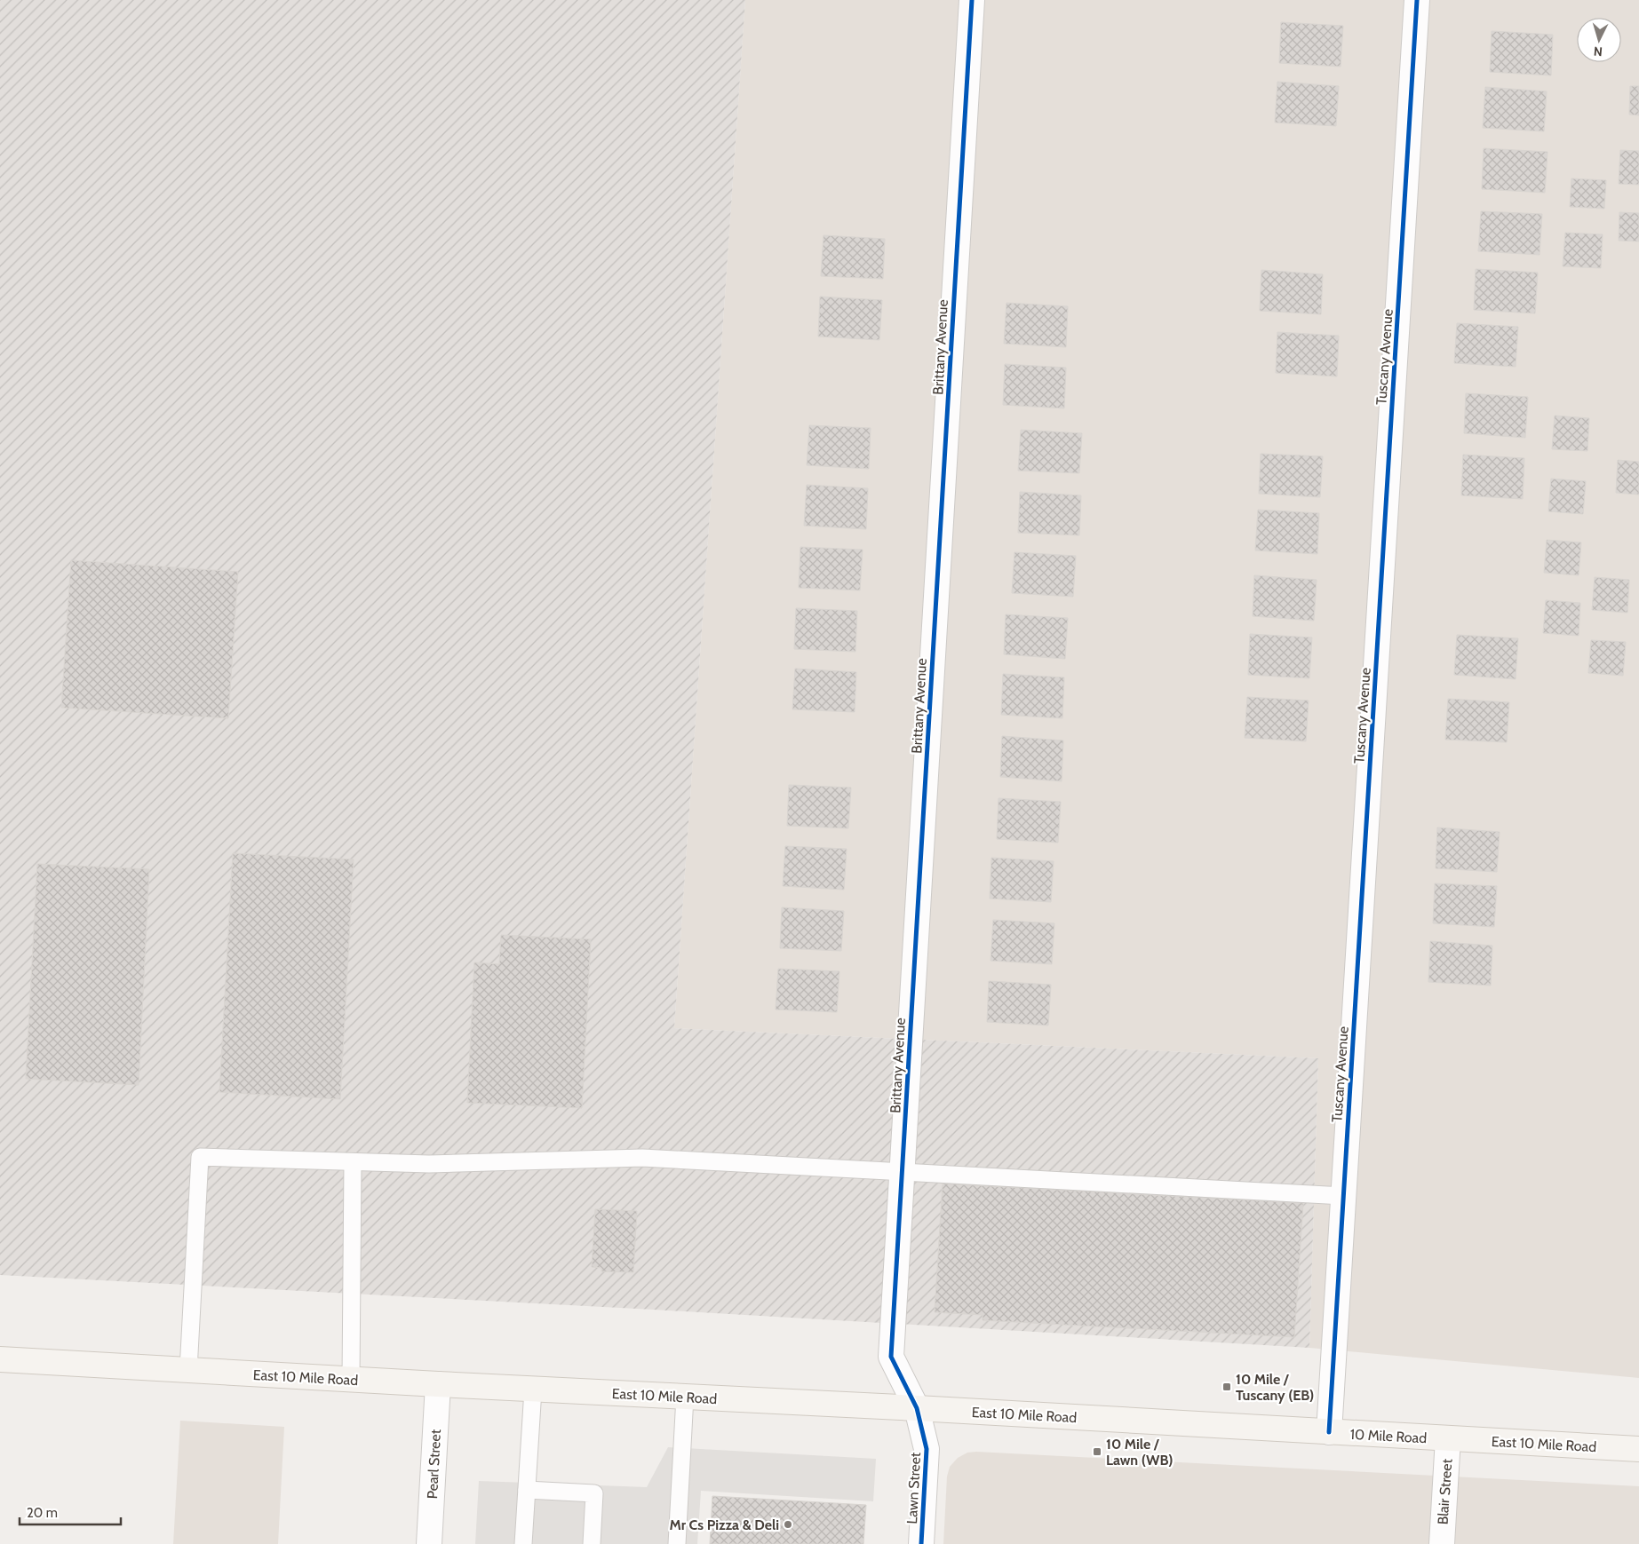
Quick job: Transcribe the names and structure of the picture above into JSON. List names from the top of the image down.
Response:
{
  "streets": {
    "main road": ["East 10 Mile Road", "10 Mile Road"],
    "street": [
      "Brittany Avenue",
      "Tuscany Avenue",
      "Pearl Street",
      "Lawn Street",
      "Blair Street"
    ]
  },
  "crossings": [
    ["Brittany Avenue", "East 10 Mile Road"],
    ["Brittany Avenue", "Lawn Street"],
    ["Tuscany Avenue", "East 10 Mile Road"],
    ["Tuscany Avenue", "10 Mile Road"],
    ["East 10 Mile Road", "10 Mile Road"],
    ["East 10 Mile Road", "Pearl Street"],
    ["East 10 Mile Road", "Lawn Street"],
    ["East 10 Mile Road", "Blair Street"],
    ["10 Mile Road", "Blair Street"]
  ],
  "places": {
    "transit": ["10 Mile / Tuscany (EB)", "10 Mile / Lawn (WB)"],
    "other": ["Mr Cs Pizza & Deli"]
  },
  "scale_bar": "20 m",
  "north": "bottom"
}
